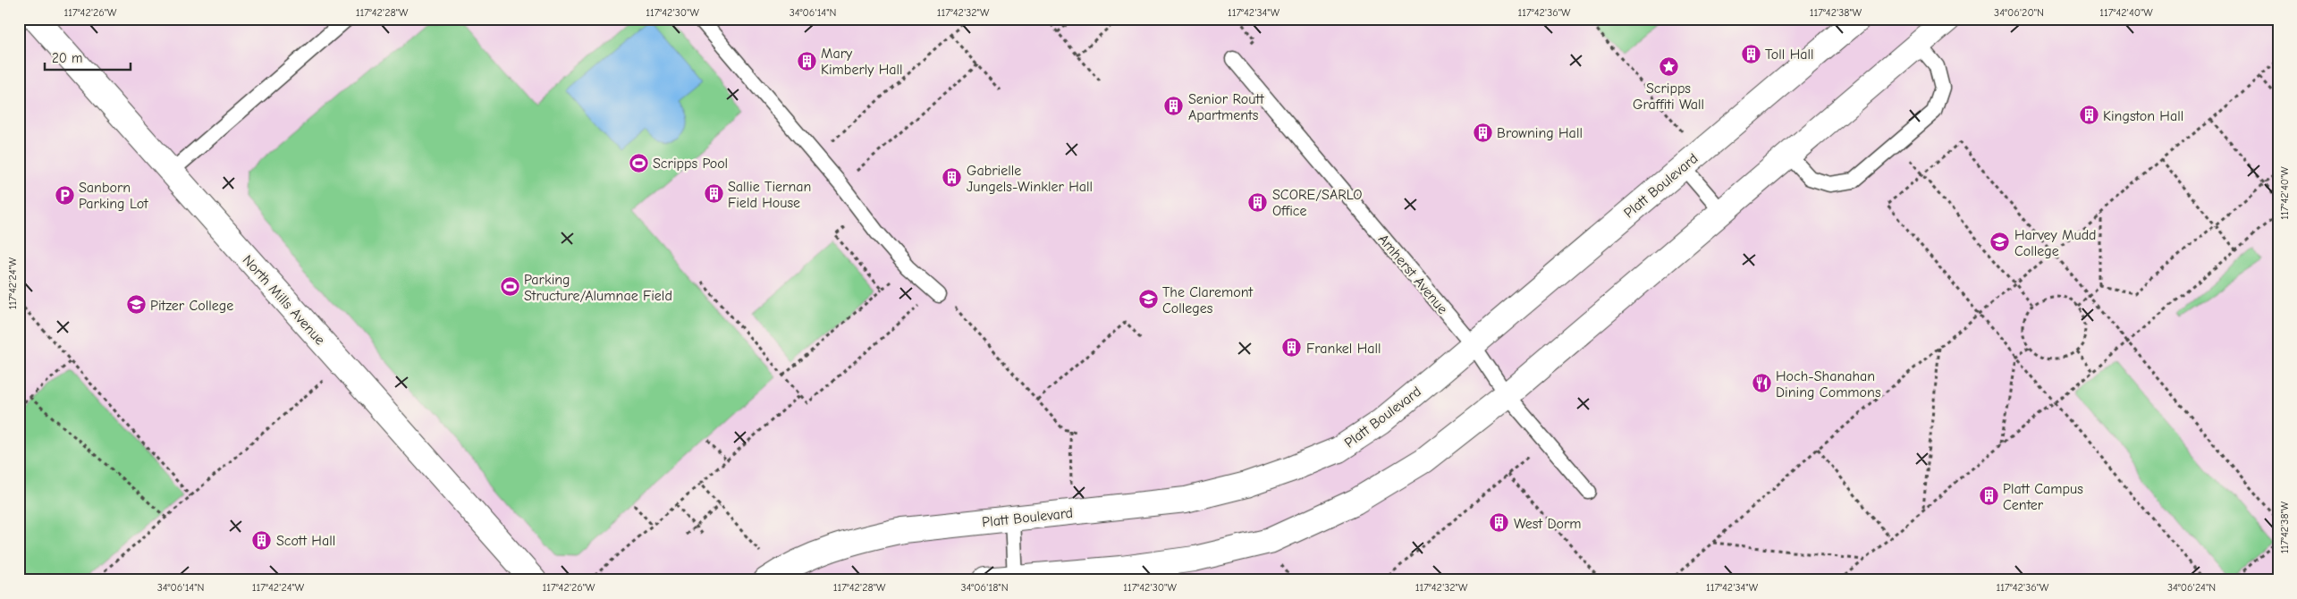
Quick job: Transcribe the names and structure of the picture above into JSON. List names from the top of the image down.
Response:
{
  "streets": {
    "street": ["Platt Boulevard", "North Mills Avenue"],
    "lane": ["Amherst Avenue"]
  },
  "crossings": [
    ["Platt Boulevard", "Amherst Avenue"]
  ],
  "places": {
    "building": [
      "Toll Hall",
      "Mary Kimberly Hall",
      "Senior Routt Apartments",
      "Kingston Hall",
      "Browning Hall",
      "Gabrielle Jungels-Winkler Hall",
      "Sallie Tiernan Field House",
      "SCORE/SARLO Office",
      "Frankel Hall",
      "Platt Campus Center",
      "West Dorm",
      "Scott Hall"
    ],
    "place": ["Scripps Graffiti Wall"],
    "sports": ["Scripps Pool", "Parking Structure/Alumnae Field"],
    "parking": ["Sanborn Parking Lot"],
    "school or university": ["Harvey Mudd College", "The Claremont Colleges", "Pitzer College"],
    "restaurant": ["Hoch-Shanahan Dining Commons"]
  },
  "scale_bar": "20 m",
  "coordinates": [
    "117°42'26\"W",
    "117°42'28\"W",
    "117°42'30\"W",
    "34°06'14\"N",
    "117°42'32\"W",
    "117°42'34\"W",
    "117°42'36\"W",
    "117°42'38\"W",
    "34°06'20\"N",
    "117°42'40\"W",
    "117°42'24\"W",
    "34°06'18\"N",
    "34°06'24\"N"
  ]
}
